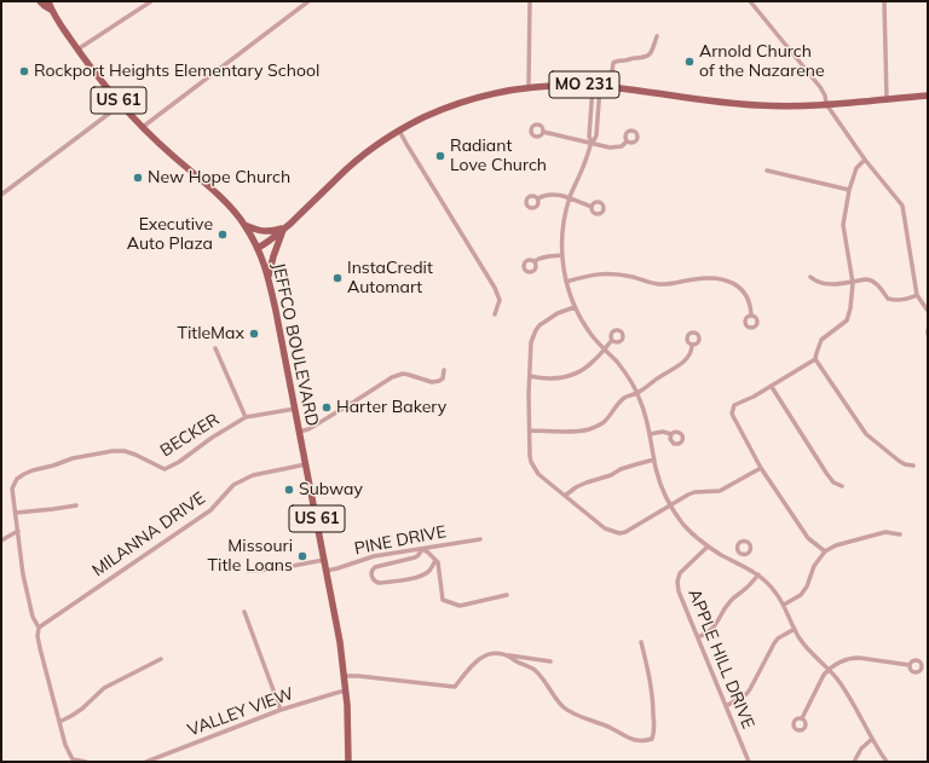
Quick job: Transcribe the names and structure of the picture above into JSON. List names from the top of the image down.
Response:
{
  "streets": {
    "main road": ["MO 231", "US 61", "JEFFCO BOULEVARD"],
    "street": [
      "BECKER",
      "MILANNA DRIVE",
      "PINE DRIVE",
      "APPLE HILL DRIVE",
      "VALLEY VIEW"
    ]
  },
  "crossings": [
    ["MO 231", "JEFFCO BOULEVARD"],
    ["JEFFCO BOULEVARD", "BECKER"],
    ["JEFFCO BOULEVARD", "MILANNA DRIVE"],
    ["JEFFCO BOULEVARD", "PINE DRIVE"],
    ["JEFFCO BOULEVARD", "VALLEY VIEW"]
  ],
  "places": [
    "Arnold Church of the Nazarene",
    "Rockport Heights Elementary School",
    "Radiant Love Church",
    "New Hope Church",
    "Executive Auto Plaza",
    "InstaCredit Automart",
    "TitleMax",
    "Harter Bakery",
    "Subway",
    "Missouri Title Loans"
  ]
}
